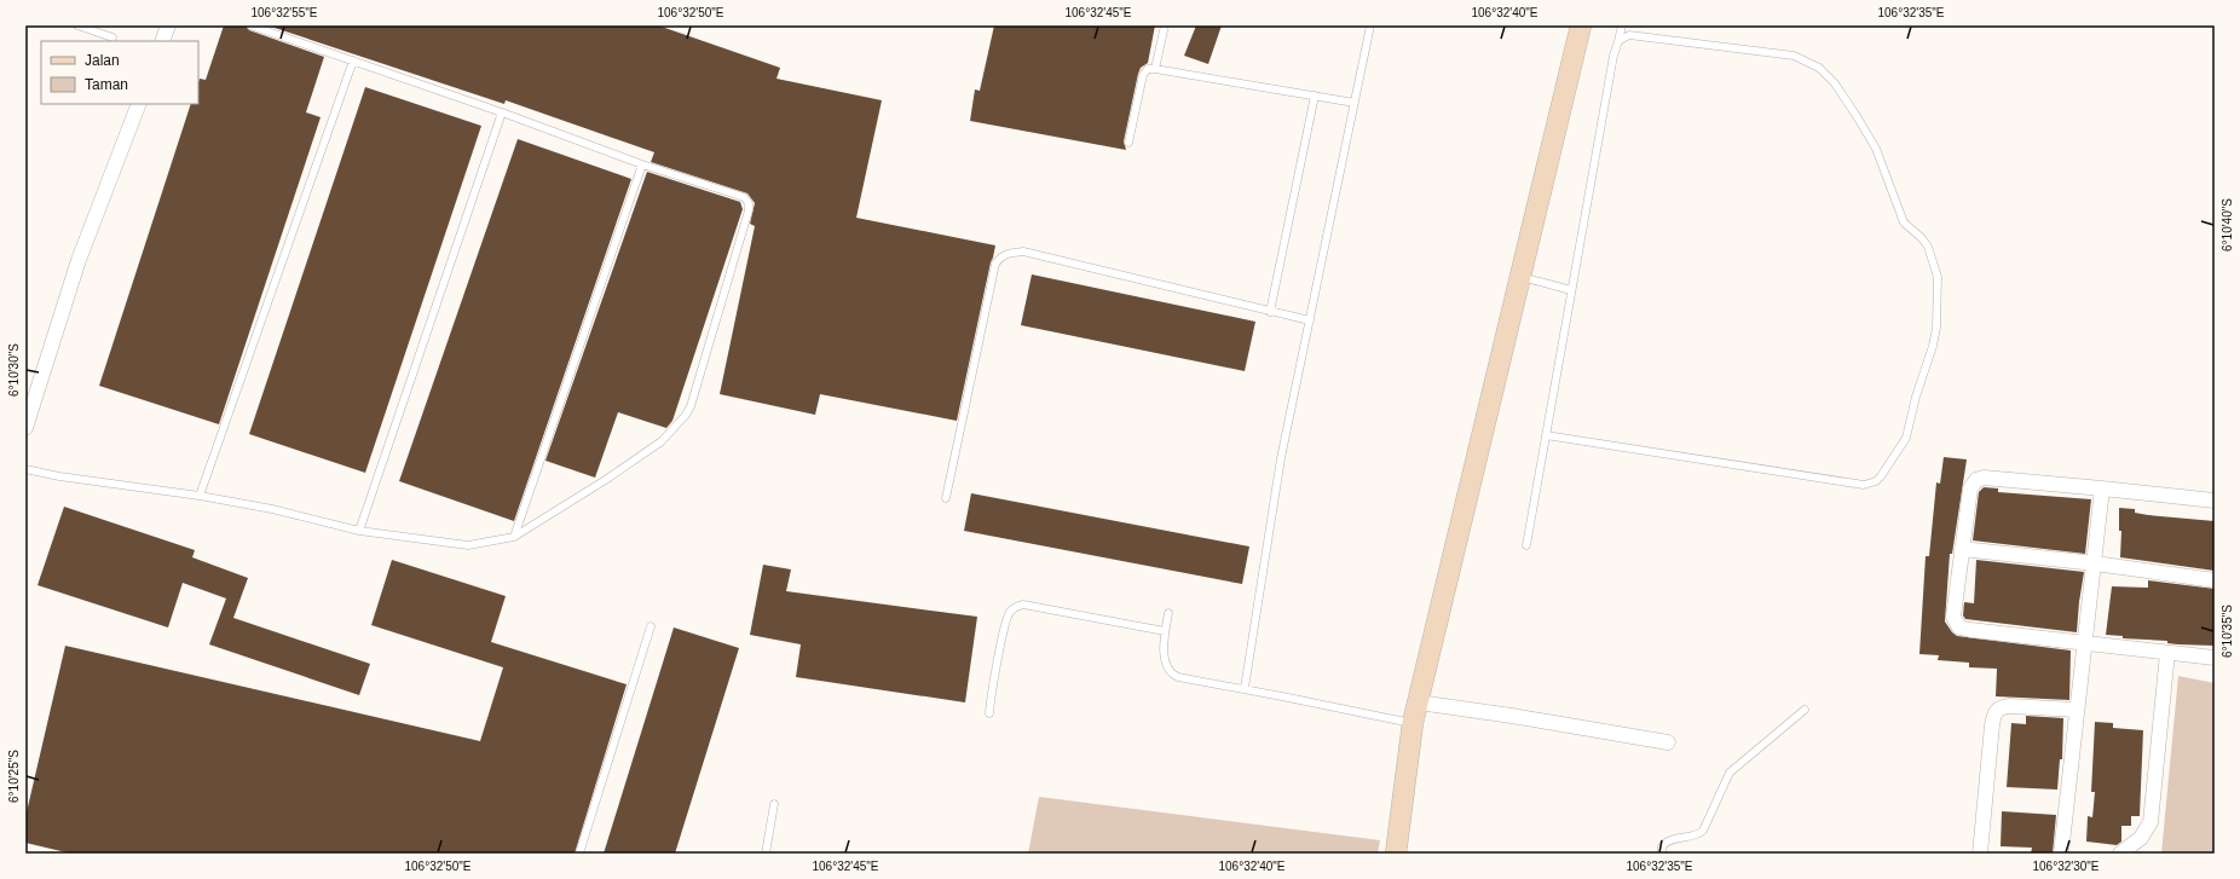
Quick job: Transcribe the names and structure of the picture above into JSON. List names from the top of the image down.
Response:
{
  "legend": ["Jalan", "Taman"],
  "coordinates": [
    "106°32'55\"E",
    "106°32'50\"E",
    "106°32'45\"E",
    "106°32'40\"E",
    "106°32'35\"E",
    "6°10'40\"S",
    "6°10'30\"S",
    "6°10'35\"S",
    "6°10'25\"S",
    "106°32'30\"E"
  ]
}
